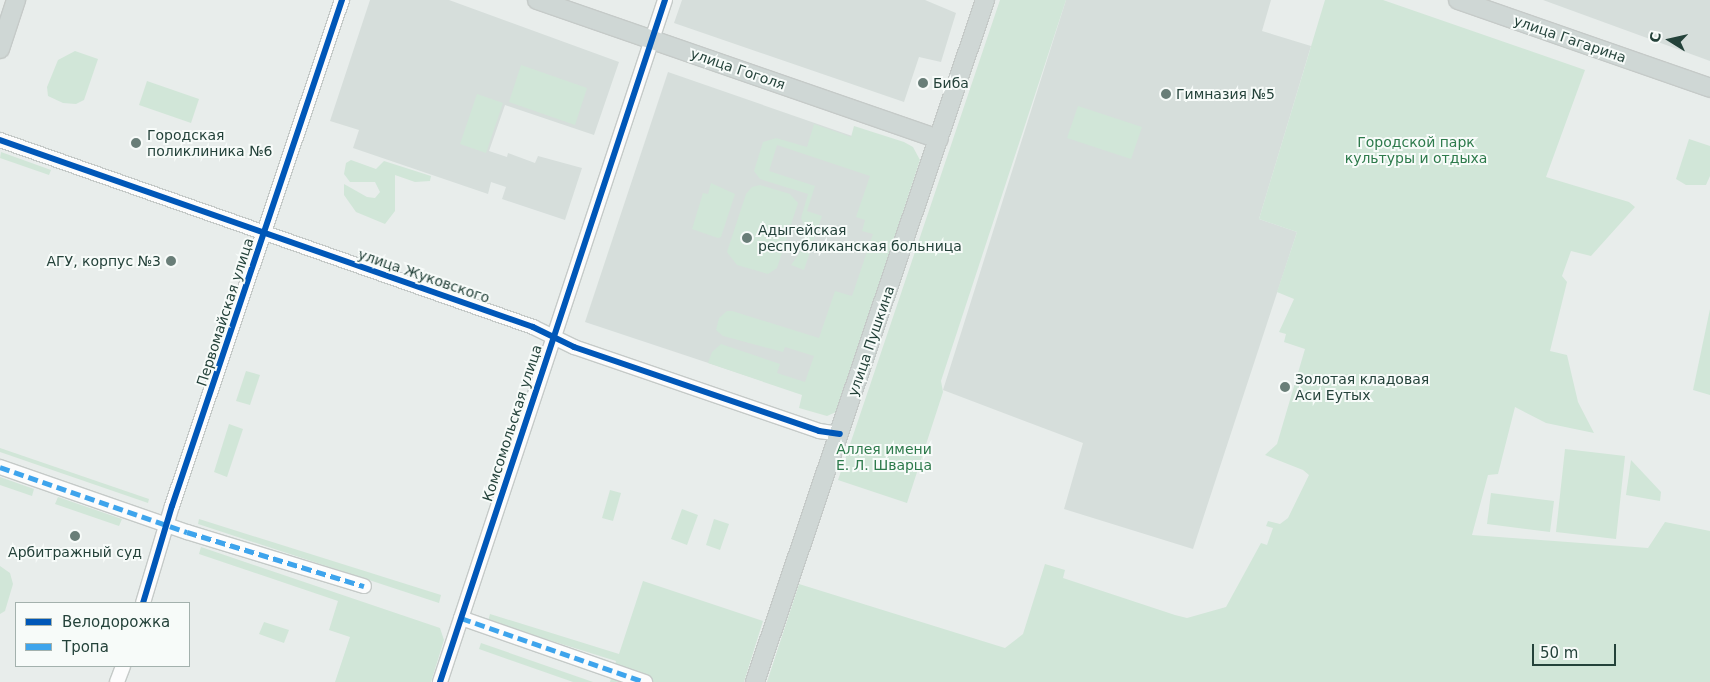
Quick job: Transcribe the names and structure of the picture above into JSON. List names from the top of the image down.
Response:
{
  "streets": {
    "main road": ["улица Гагарина", "улица Гоголя", "улица Пушкина"],
    "street": ["улица Жуковского", "Первомайская улица", "Комсомольская улица"]
  },
  "crossings": [
    ["улица Гоголя", "улица Пушкина"],
    ["улица Гоголя", "Комсомольская улица"],
    ["улица Жуковского", "Первомайская улица"],
    ["улица Жуковского", "улица Пушкина"],
    ["улица Жуковского", "Комсомольская улица"]
  ],
  "parks": ["Городской парк культуры и отдыха", "Аллея имени Е. Л. Шварца"],
  "places": [
    "Биба",
    "Гимназия №5",
    "Городская поликлиника №6",
    "Адыгейская республиканская больница",
    "АГУ, корпус №3",
    "Золотая кладовая Аси Еутых",
    "Арбитражный суд"
  ],
  "legend": ["Велодорожка", "Тропа"],
  "scale_bar": "50 m",
  "north": "left"
}
